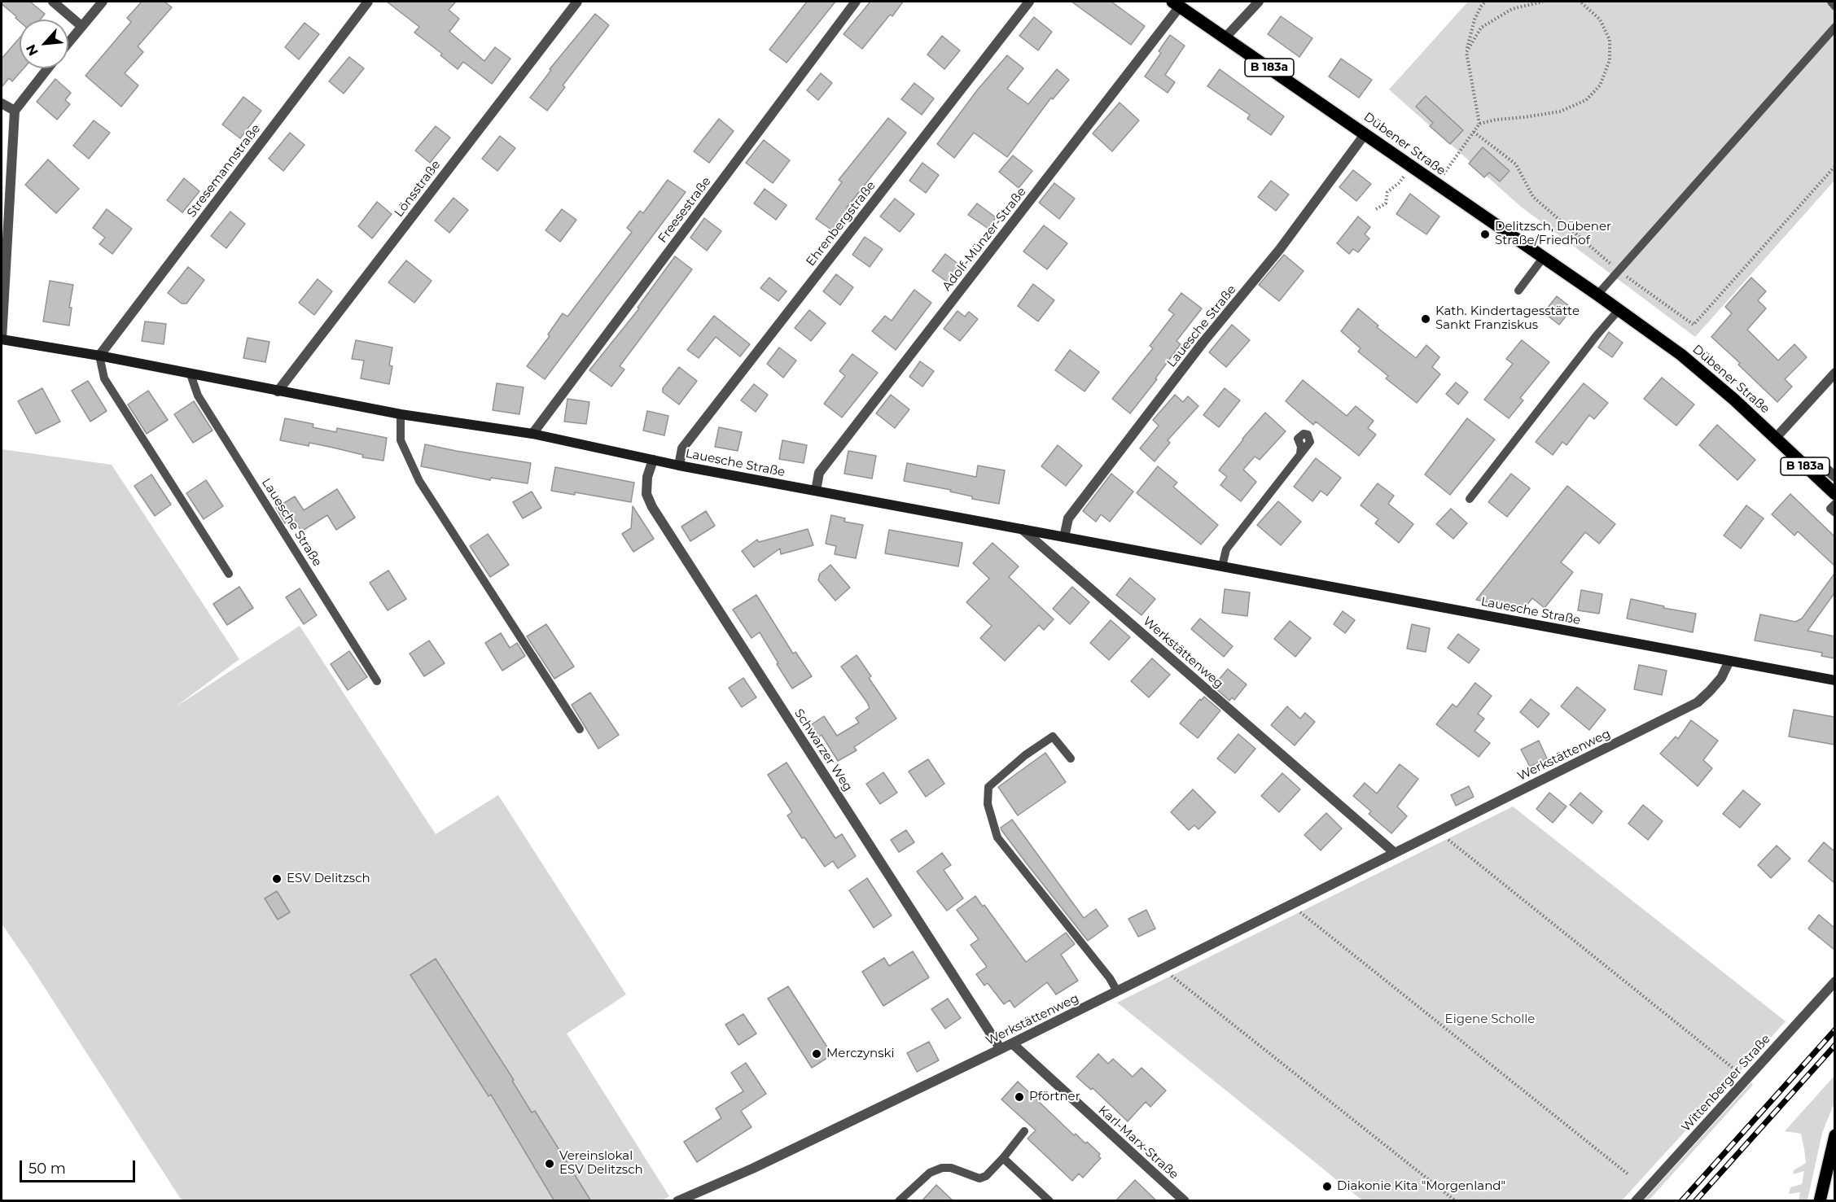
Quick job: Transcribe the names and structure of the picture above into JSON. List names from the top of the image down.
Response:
{
  "streets": {
    "main road": ["B 183a", "Dübener Straße"],
    "street": [
      "Stresemannstraße",
      "Lönsstraße",
      "Freesestraße",
      "Ehrenbergstraße",
      "Adolf-Münzer-Straße",
      "Lauesche Straße",
      "Werkstättenweg",
      "Schwarzer Weg",
      "Wittenberger Straße",
      "Karl-Marx-Straße"
    ]
  },
  "crossings": [
    ["Dübener Straße", "Adolf-Münzer-Straße"],
    ["Dübener Straße", "Lauesche Straße"],
    ["Stresemannstraße", "Lauesche Straße"],
    ["Lönsstraße", "Lauesche Straße"],
    ["Freesestraße", "Lauesche Straße"],
    ["Ehrenbergstraße", "Lauesche Straße"],
    ["Adolf-Münzer-Straße", "Lauesche Straße"],
    ["Lauesche Straße", "Werkstättenweg"],
    ["Lauesche Straße", "Schwarzer Weg"],
    ["Werkstättenweg", "Schwarzer Weg"],
    ["Werkstättenweg", "Karl-Marx-Straße"]
  ],
  "parks": ["Eigene Scholle"],
  "places": [
    "Delitzsch, Dübener Straße/Friedhof",
    "Kath. Kindertagesstätte Sankt Franziskus",
    "ESV Delitzsch",
    "Merczynski",
    "Pförtner",
    "Vereinslokal ESV Delitzsch",
    "Diakonie Kita \"Morgenland\""
  ],
  "scale_bar": "50 m",
  "north": "bottom left"
}
